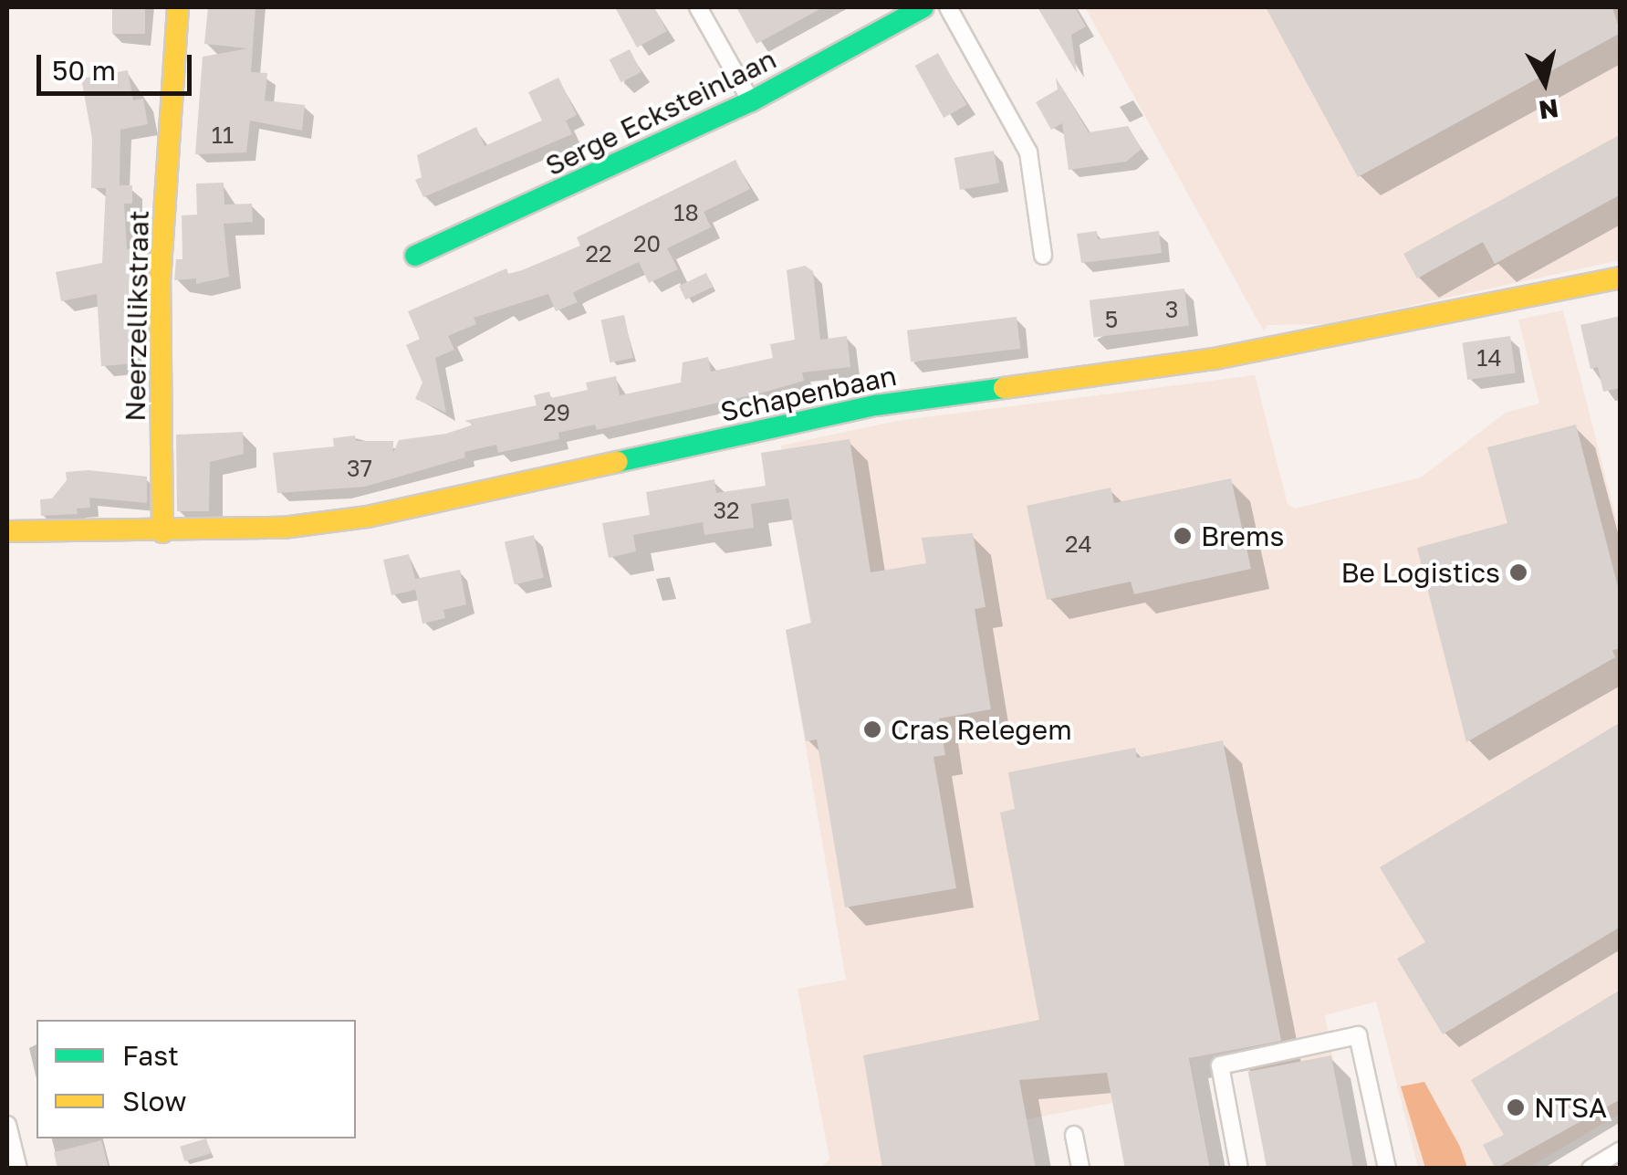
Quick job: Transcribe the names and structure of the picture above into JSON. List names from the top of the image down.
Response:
{
  "streets": {
    "street": ["Serge Ecksteinlaan", "Neerzellikstraat", "Schapenbaan"]
  },
  "crossings": [
    ["Neerzellikstraat", "Schapenbaan"]
  ],
  "places": [
    "Brems",
    "Be Logistics",
    "Cras Relegem",
    "NTSA"
  ],
  "house_numbers": [
    "11",
    "18",
    "20",
    "22",
    "3",
    "5",
    "14",
    "29",
    "37",
    "32",
    "24"
  ],
  "legend": ["Fast", "Slow"],
  "scale_bar": "50 m",
  "north": "bottom"
}
